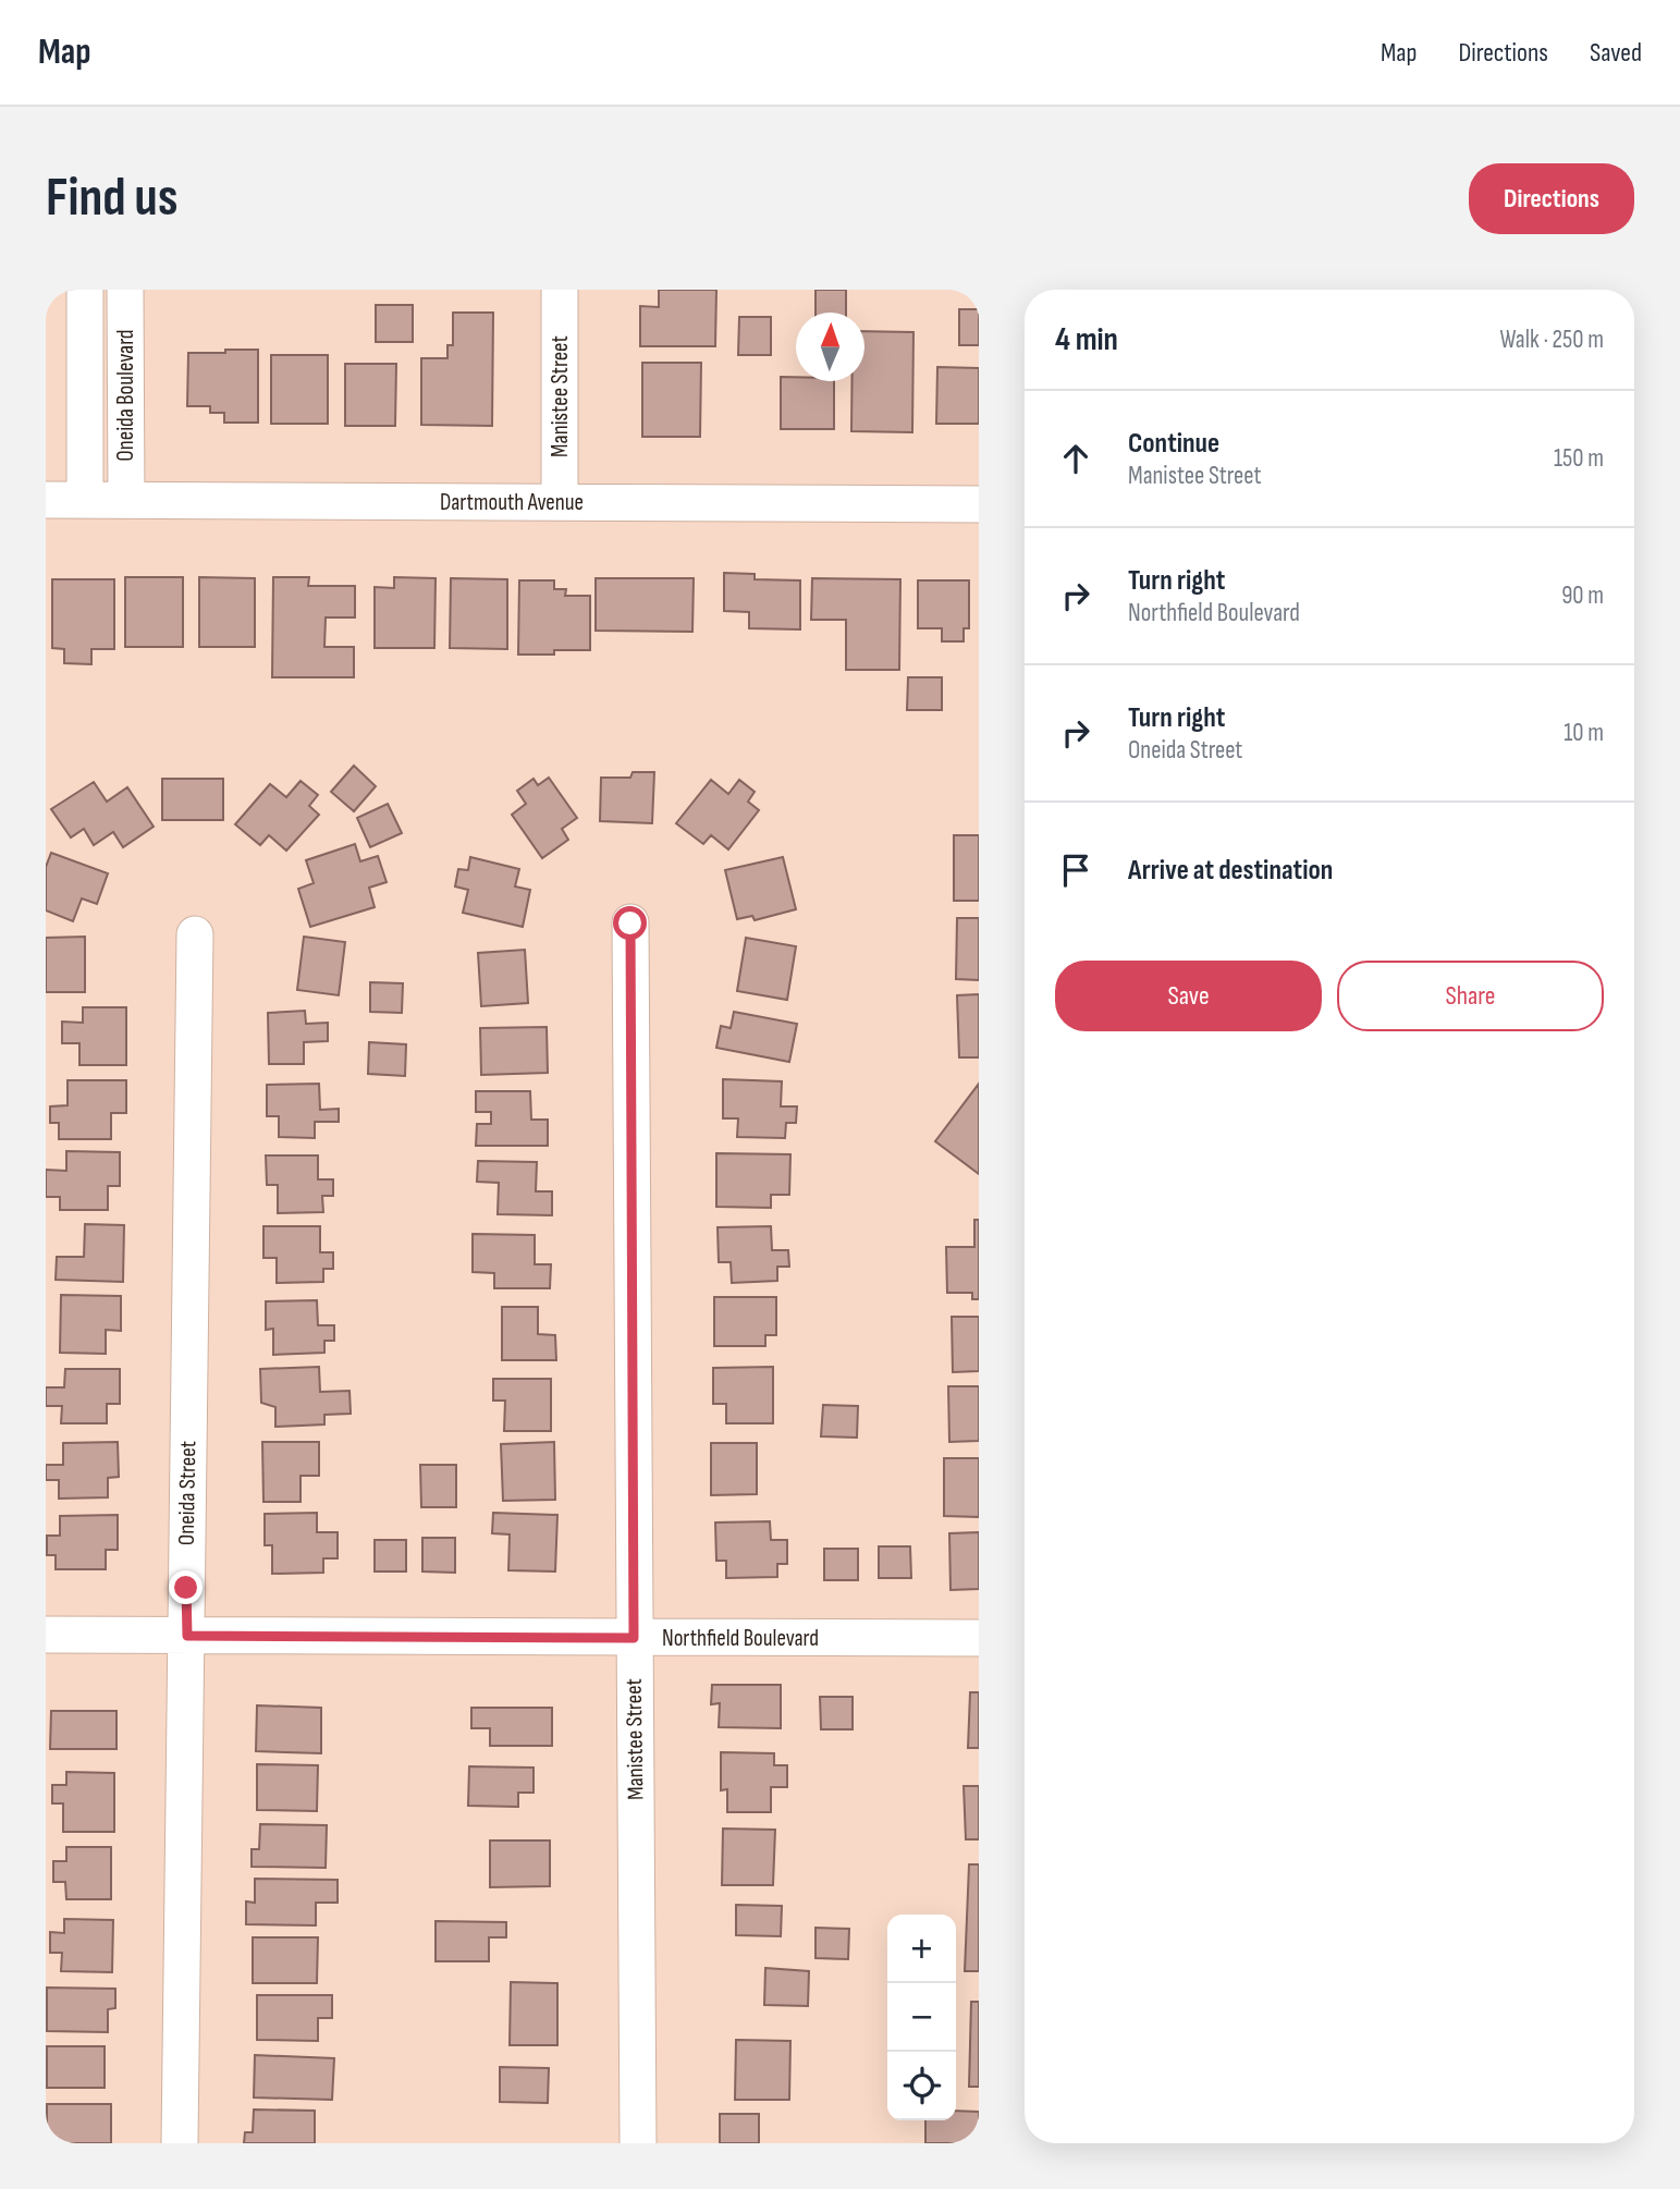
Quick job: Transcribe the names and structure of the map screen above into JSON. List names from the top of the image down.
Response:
{
  "streets": {
    "street": [
      "Oneida Boulevard",
      "Manistee Street",
      "Dartmouth Avenue",
      "Oneida Street",
      "Northfield Boulevard"
    ]
  },
  "crossings": [
    ["Oneida Boulevard", "Dartmouth Avenue"],
    ["Manistee Street", "Dartmouth Avenue"],
    ["Manistee Street", "Northfield Boulevard"],
    ["Oneida Street", "Northfield Boulevard"]
  ],
  "north": "top",
  "page": {
    "header": "Map",
    "nav": ["Map", "Directions", "Saved"],
    "buttons": [
      "Directions",
      ["Save", "Share"]
    ],
    "title": "Find us",
    "heading": ["4 min", "Walk · 250 m"],
    "list": [
      ["Continue", "Manistee Street", "150 m"],
      ["Turn right", "Northfield Boulevard", "90 m"],
      ["Turn right", "Oneida Street", "10 m"],
      "Arrive at destination"
    ],
    "map_buttons": ["+", "−"]
  }
}
